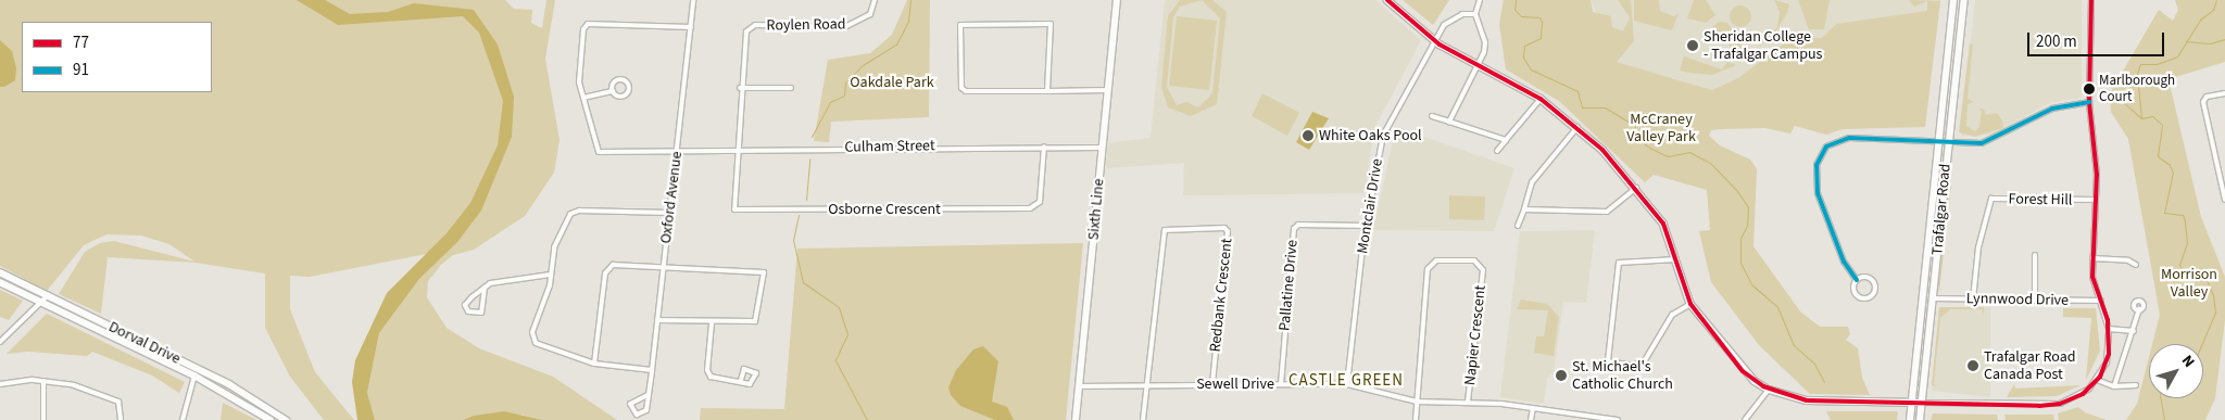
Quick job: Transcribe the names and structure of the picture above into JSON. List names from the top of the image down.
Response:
{
  "streets": {
    "main road": ["Trafalgar Road"],
    "street": [
      "Roylen Road",
      "Culham Street",
      "Oxford Avenue",
      "Forest Hill",
      "Montclair Drive",
      "Osborne Crescent",
      "Sixth Line",
      "Pallatine Drive",
      "Redbank Crescent",
      "Lynnwood Drive",
      "Napier Crescent",
      "Dorval Drive",
      "Sewell Drive"
    ]
  },
  "crossings": [
    ["Roylen Road", "Culham Street"],
    ["Roylen Road", "Osborne Crescent"],
    ["Culham Street", "Oxford Avenue"],
    ["Culham Street", "Osborne Crescent"],
    ["Culham Street", "Sixth Line"],
    ["Forest Hill", "Lynnwood Drive"],
    ["Montclair Drive", "Pallatine Drive"],
    ["Montclair Drive", "Sewell Drive"],
    ["Sixth Line", "Sewell Drive"],
    ["Trafalgar Road", "Lynnwood Drive"],
    ["Pallatine Drive", "Sewell Drive"],
    ["Redbank Crescent", "Sewell Drive"],
    ["Napier Crescent", "Sewell Drive"]
  ],
  "districts": ["CASTLE GREEN"],
  "parks": ["Oakdale Park", "McCraney Valley Park", "Morrison Valley"],
  "places": [
    "Sheridan College - Trafalgar Campus",
    "Marlborough Court",
    "White Oaks Pool",
    "Trafalgar Road Canada Post",
    "St. Michael's Catholic Church"
  ],
  "lines": ["transit line 77", "transit line 91"],
  "legend": ["77", "91"],
  "scale_bar": "200 m",
  "north": "top right"
}
